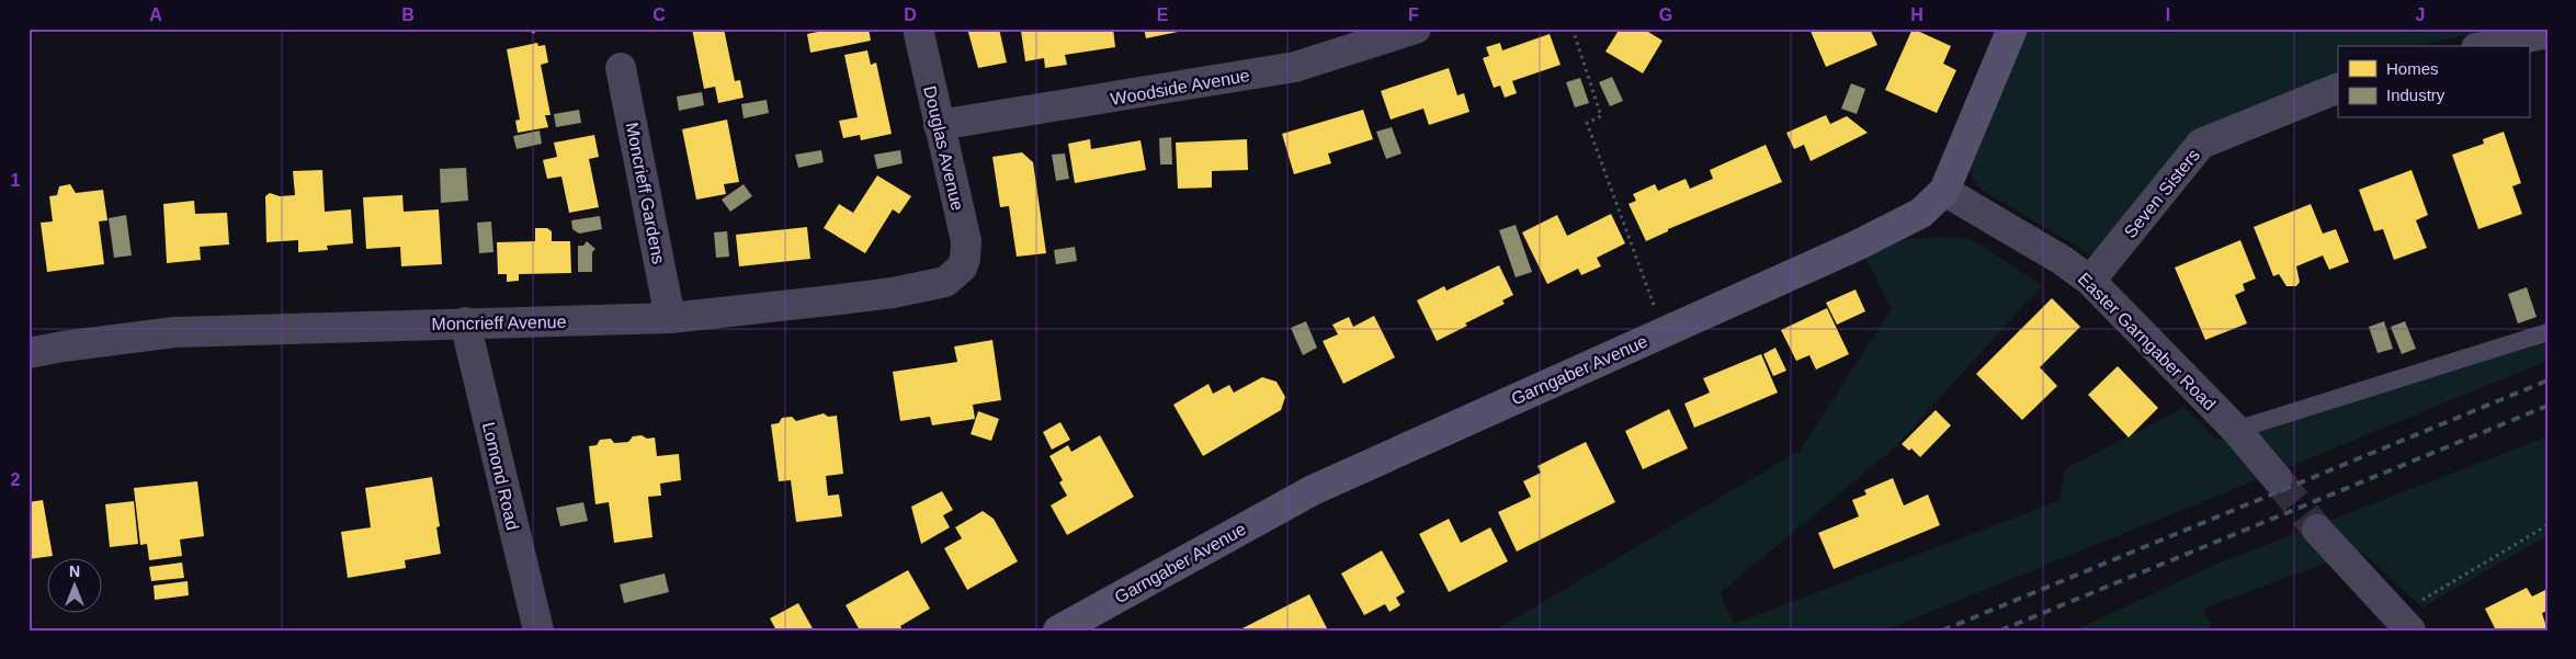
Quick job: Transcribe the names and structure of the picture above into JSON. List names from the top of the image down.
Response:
{
  "streets": {
    "street": [
      "Woodside Avenue",
      "Douglas Avenue",
      "Moncrieff Gardens",
      "Seven Sisters",
      "Moncrieff Avenue",
      "Easter Garngaber Road",
      "Garngaber Avenue",
      "Lomond Road"
    ]
  },
  "crossings": [
    ["Woodside Avenue", "Douglas Avenue"],
    ["Douglas Avenue", "Moncrieff Avenue"],
    ["Moncrieff Gardens", "Moncrieff Avenue"],
    ["Seven Sisters", "Easter Garngaber Road"],
    ["Moncrieff Avenue", "Lomond Road"],
    ["Easter Garngaber Road", "Garngaber Avenue"]
  ],
  "legend": ["Homes", "Industry"],
  "north": "top",
  "grid": {
    "columns": [
      "A",
      "B",
      "C",
      "D",
      "E",
      "F",
      "G",
      "H",
      "I",
      "J"
    ],
    "rows": ["1", "2"]
  }
}
